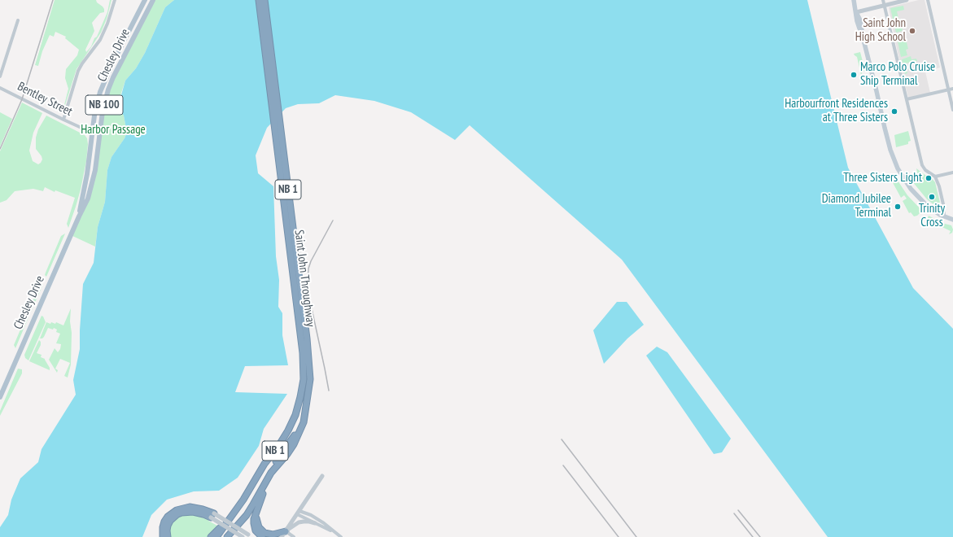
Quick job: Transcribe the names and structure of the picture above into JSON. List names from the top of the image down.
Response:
{
  "streets": {
    "highway": ["NB 1", "Saint John Throughway"],
    "main road": ["Chesley Drive", "NB 100"],
    "street": ["Bentley Street"]
  },
  "crossings": [
    ["Chesley Drive", "Bentley Street"]
  ],
  "parks": ["Harbor Passage"],
  "places": [
    "Saint John High School",
    "Marco Polo Cruise Ship Terminal",
    "Harbourfront Residences at Three Sisters",
    "Three Sisters Light",
    "Trinity Cross",
    "Diamond Jubilee Terminal"
  ]
}
